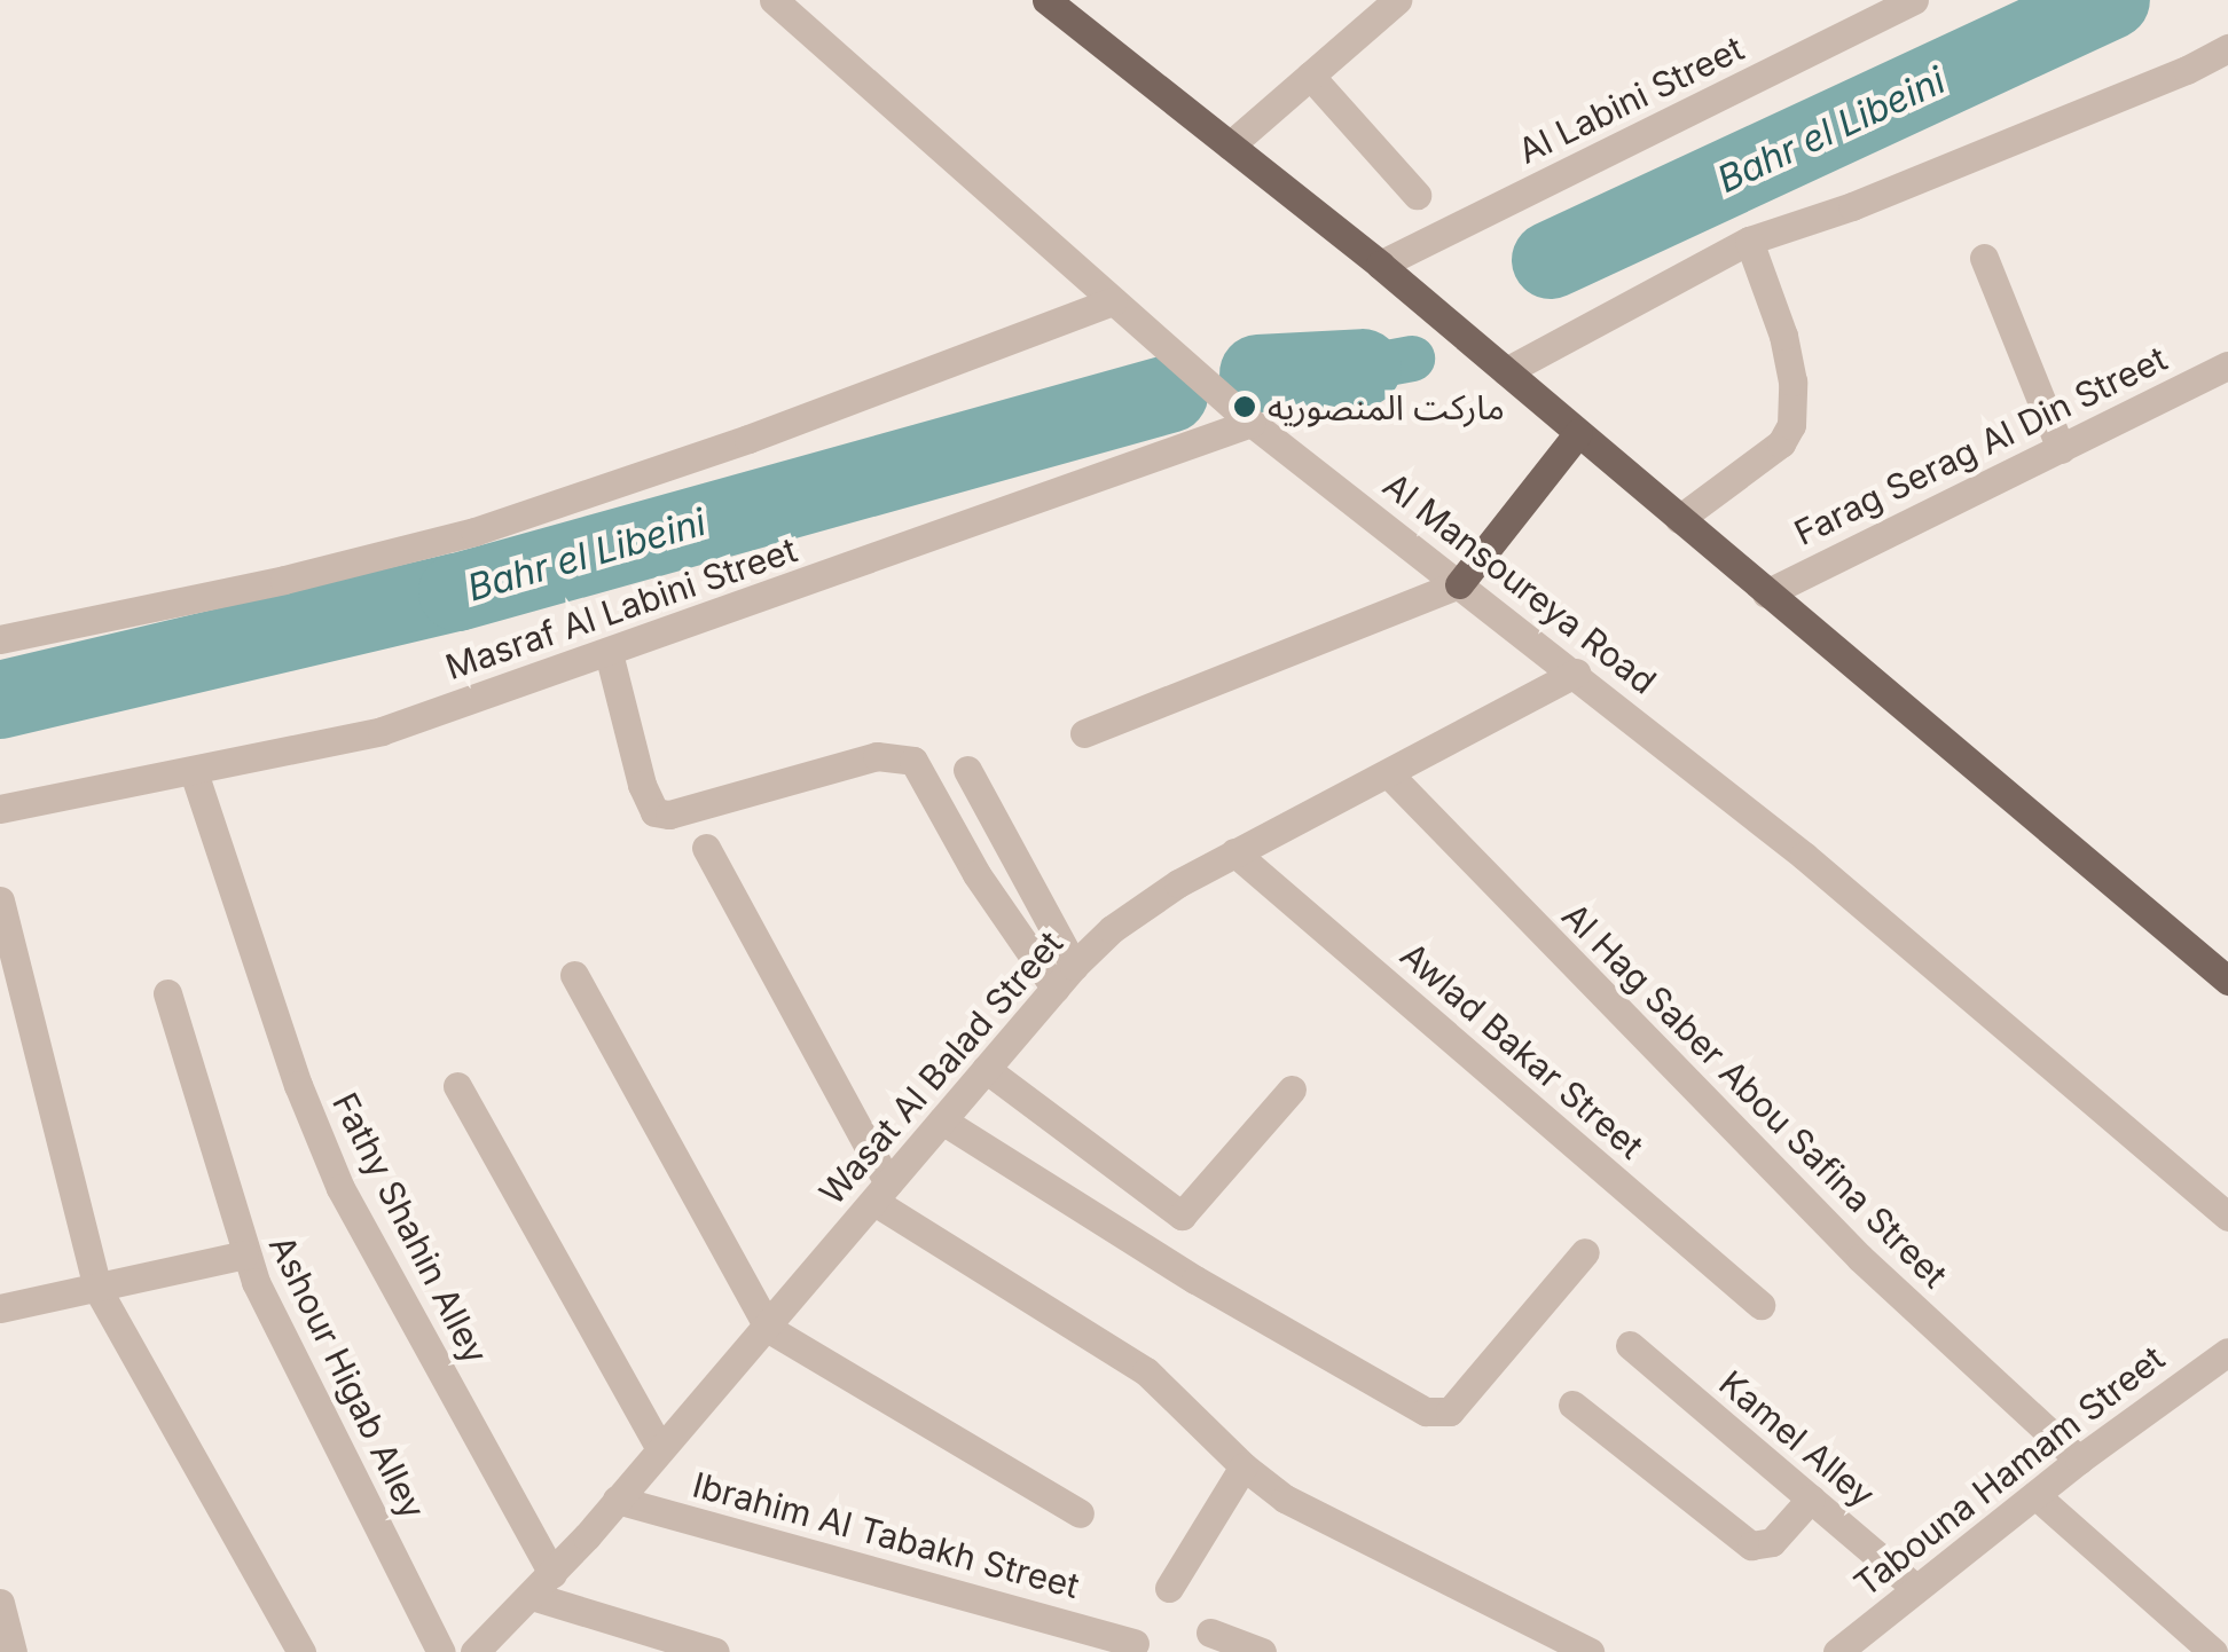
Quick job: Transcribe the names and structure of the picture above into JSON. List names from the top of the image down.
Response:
{
  "streets": {
    "street": [
      "Al Labini Street",
      "Farag Serag Al Din Street",
      "Al Mansoureya Road",
      "Masraf Al Labini Street",
      "Awlad Bakar Street",
      "Wasat Al Balad Street",
      "Al Hag Saber Abou Safina Street",
      "Fathy Shahin Alley",
      "Ashour Higab Alley",
      "Kamel Alley",
      "Tabouna Hamam Street",
      "Ibrahim Al Tabakh Street"
    ]
  },
  "crossings": [
    ["Al Mansoureya Road", "Masraf Al Labini Street"],
    ["Al Mansoureya Road", "Wasat Al Balad Street"],
    ["Masraf Al Labini Street", "Fathy Shahin Alley"],
    ["Awlad Bakar Street", "Wasat Al Balad Street"],
    ["Wasat Al Balad Street", "Al Hag Saber Abou Safina Street"],
    ["Wasat Al Balad Street", "Fathy Shahin Alley"],
    ["Wasat Al Balad Street", "Ibrahim Al Tabakh Street"],
    ["Al Hag Saber Abou Safina Street", "Tabouna Hamam Street"],
    ["Kamel Alley", "Tabouna Hamam Street"]
  ],
  "water": ["Bahr el Libeini"],
  "places": ["ماركت المنصوريه"]
}
